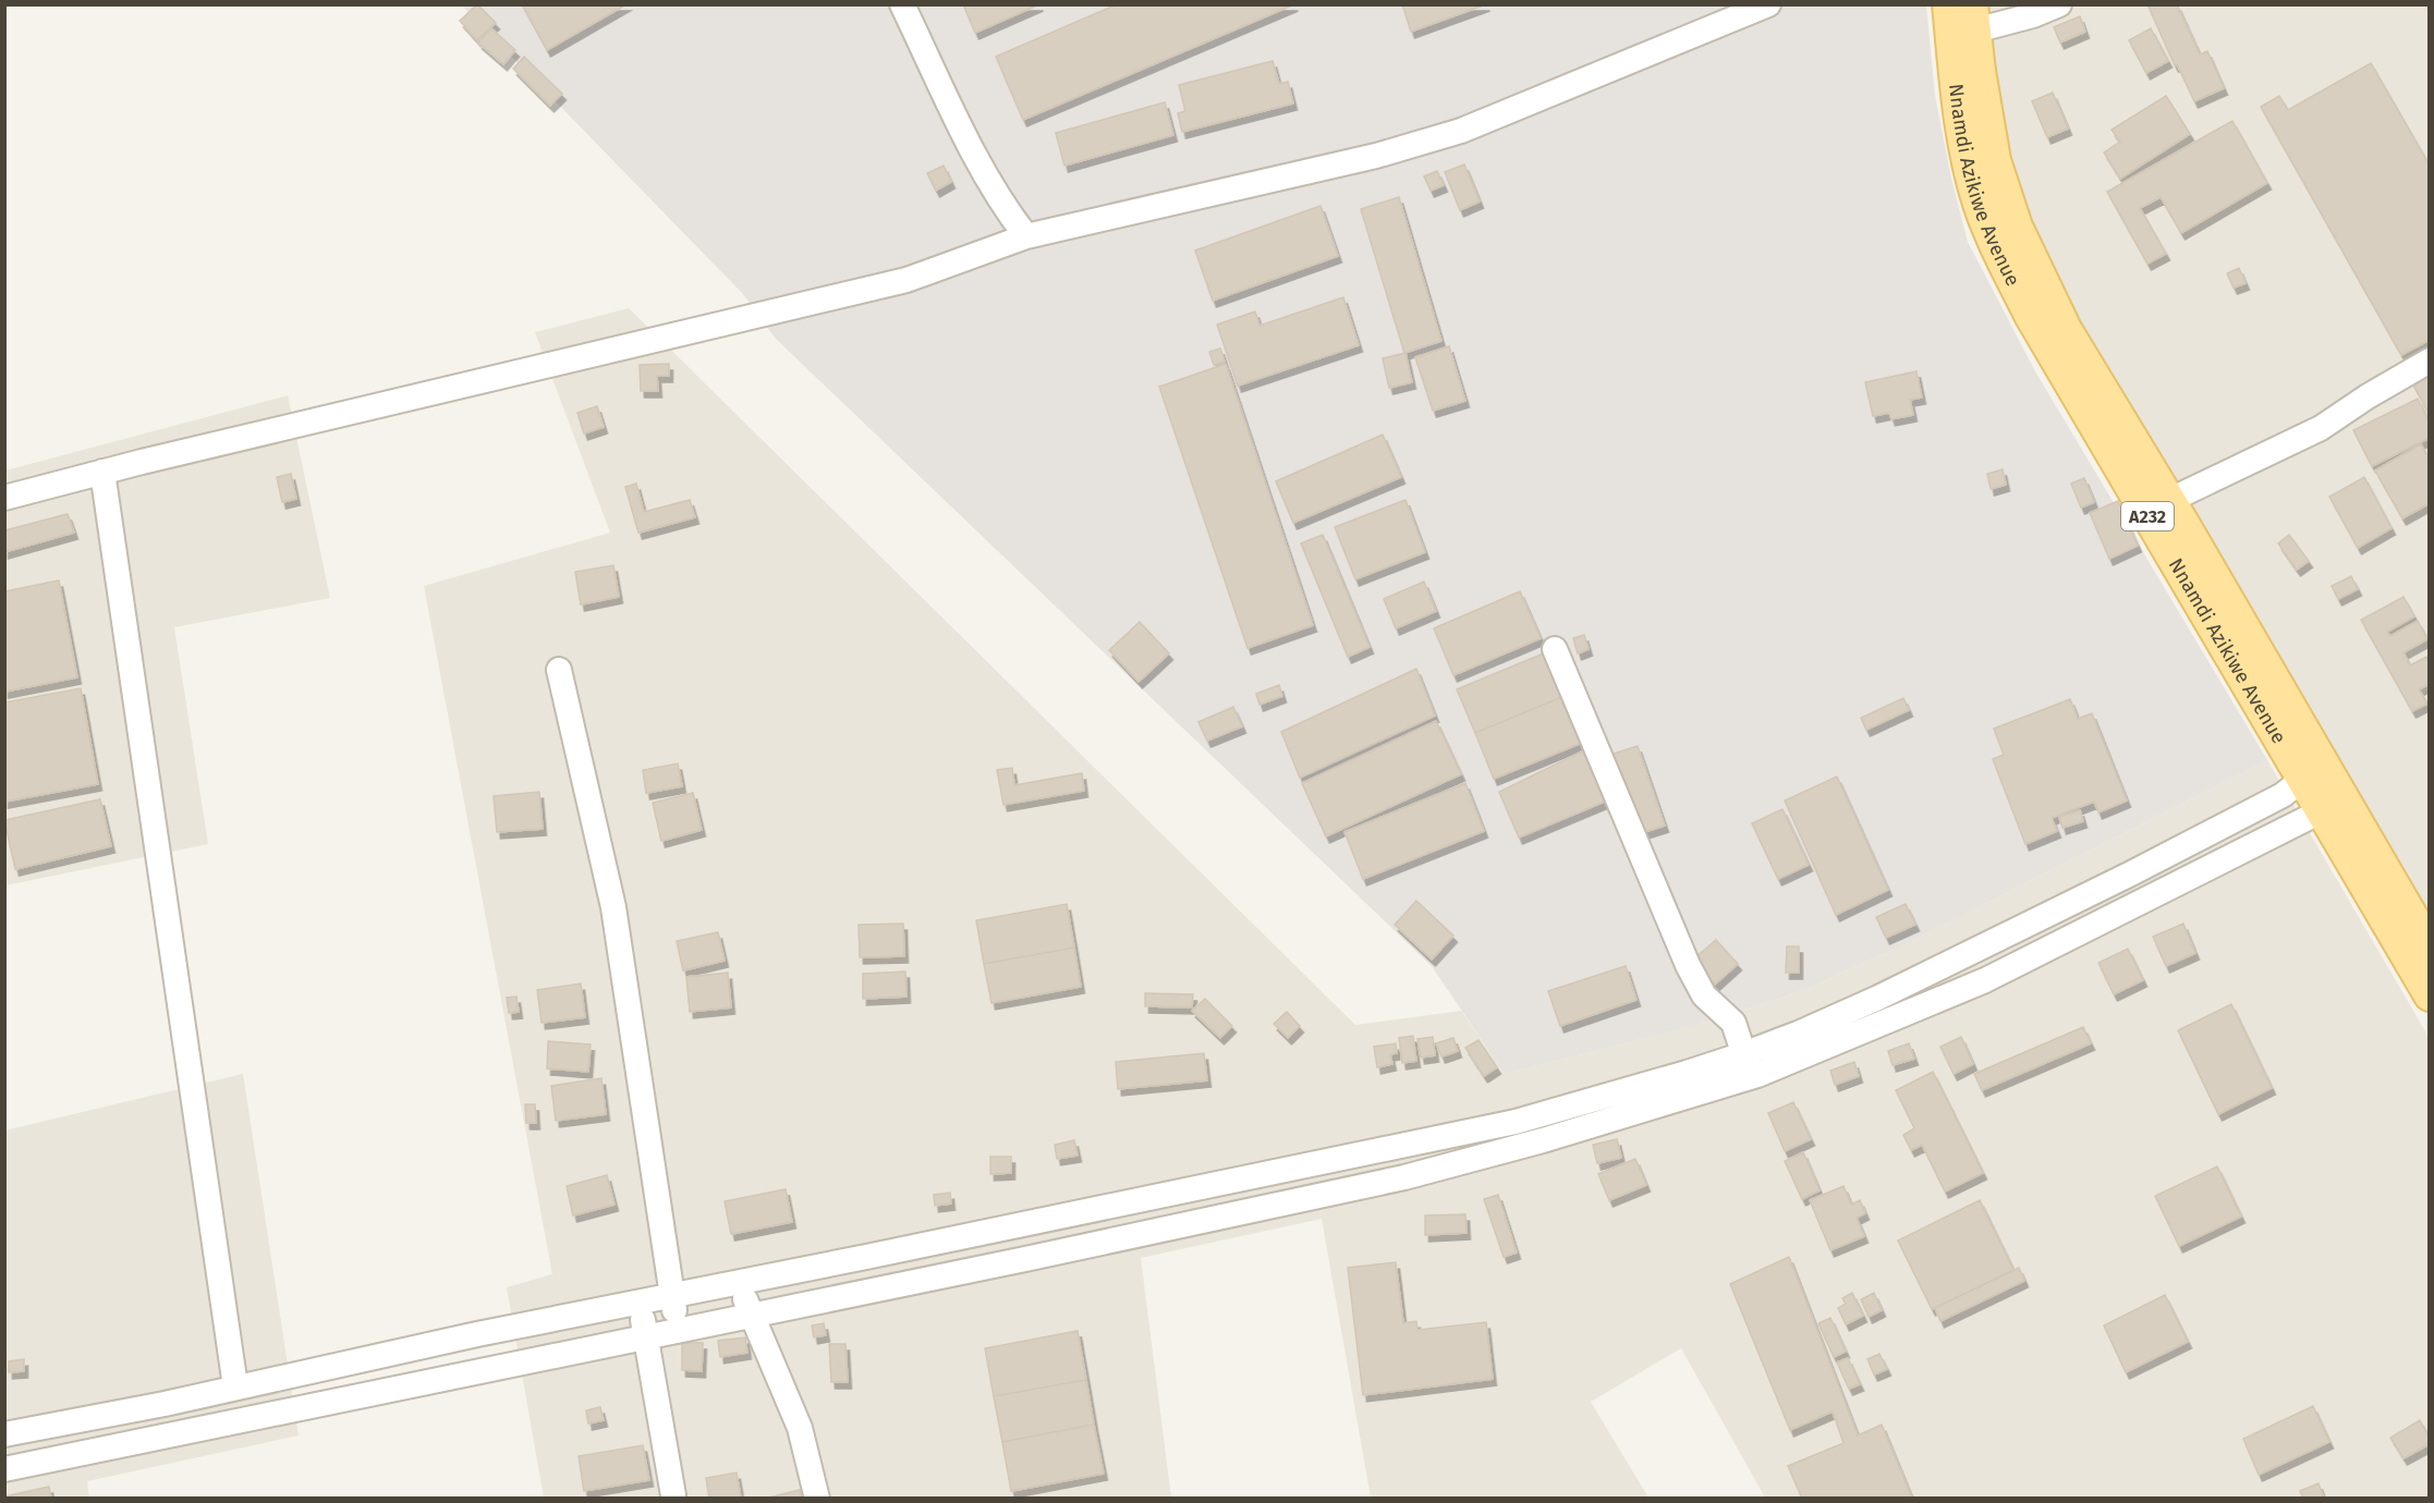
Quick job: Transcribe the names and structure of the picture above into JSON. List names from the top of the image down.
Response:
{
  "streets": {
    "main road": ["Nnamdi Azikiwe Avenue", "A232"]
  }
}
